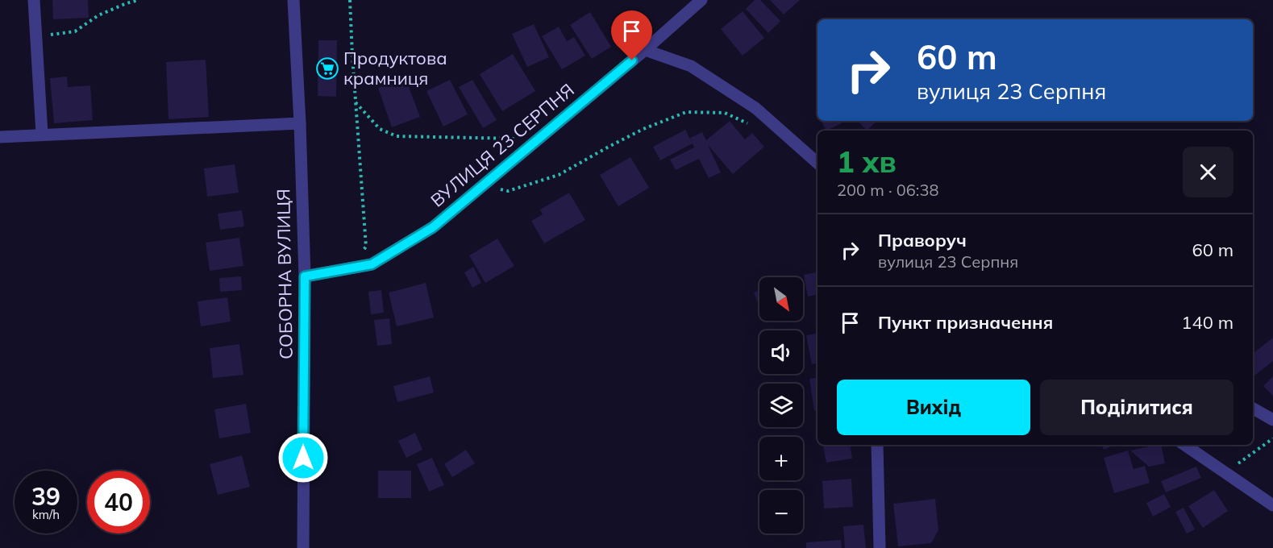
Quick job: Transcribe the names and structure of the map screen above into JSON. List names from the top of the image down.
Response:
{
  "streets": {
    "street": ["ВУЛИЦЯ 23 СЕРПНЯ", "СОБОРНА ВУЛИЦЯ"]
  },
  "crossings": [
    ["ВУЛИЦЯ 23 СЕРПНЯ", "СОБОРНА ВУЛИЦЯ"]
  ],
  "places": {
    "supermarket": ["Продуктова крамниця"]
  },
  "north": "bottom right",
  "page": {
    "turn": ["60 m", "вулиця 23 Серпня"],
    "heading": ["1 хв", "200 m · 06:38"],
    "list": [
      {
        "name": "Праворуч",
        "note": "вулиця 23 Серпня",
        "value": "60 m"
      },
      {
        "name": "Пункт призначення",
        "value": "140 m"
      }
    ],
    "map_buttons": ["+", "−"],
    "buttons": ["Вихід", "Поділитися"],
    "speed": "39 km/h",
    "limit": "40"
  }
}
